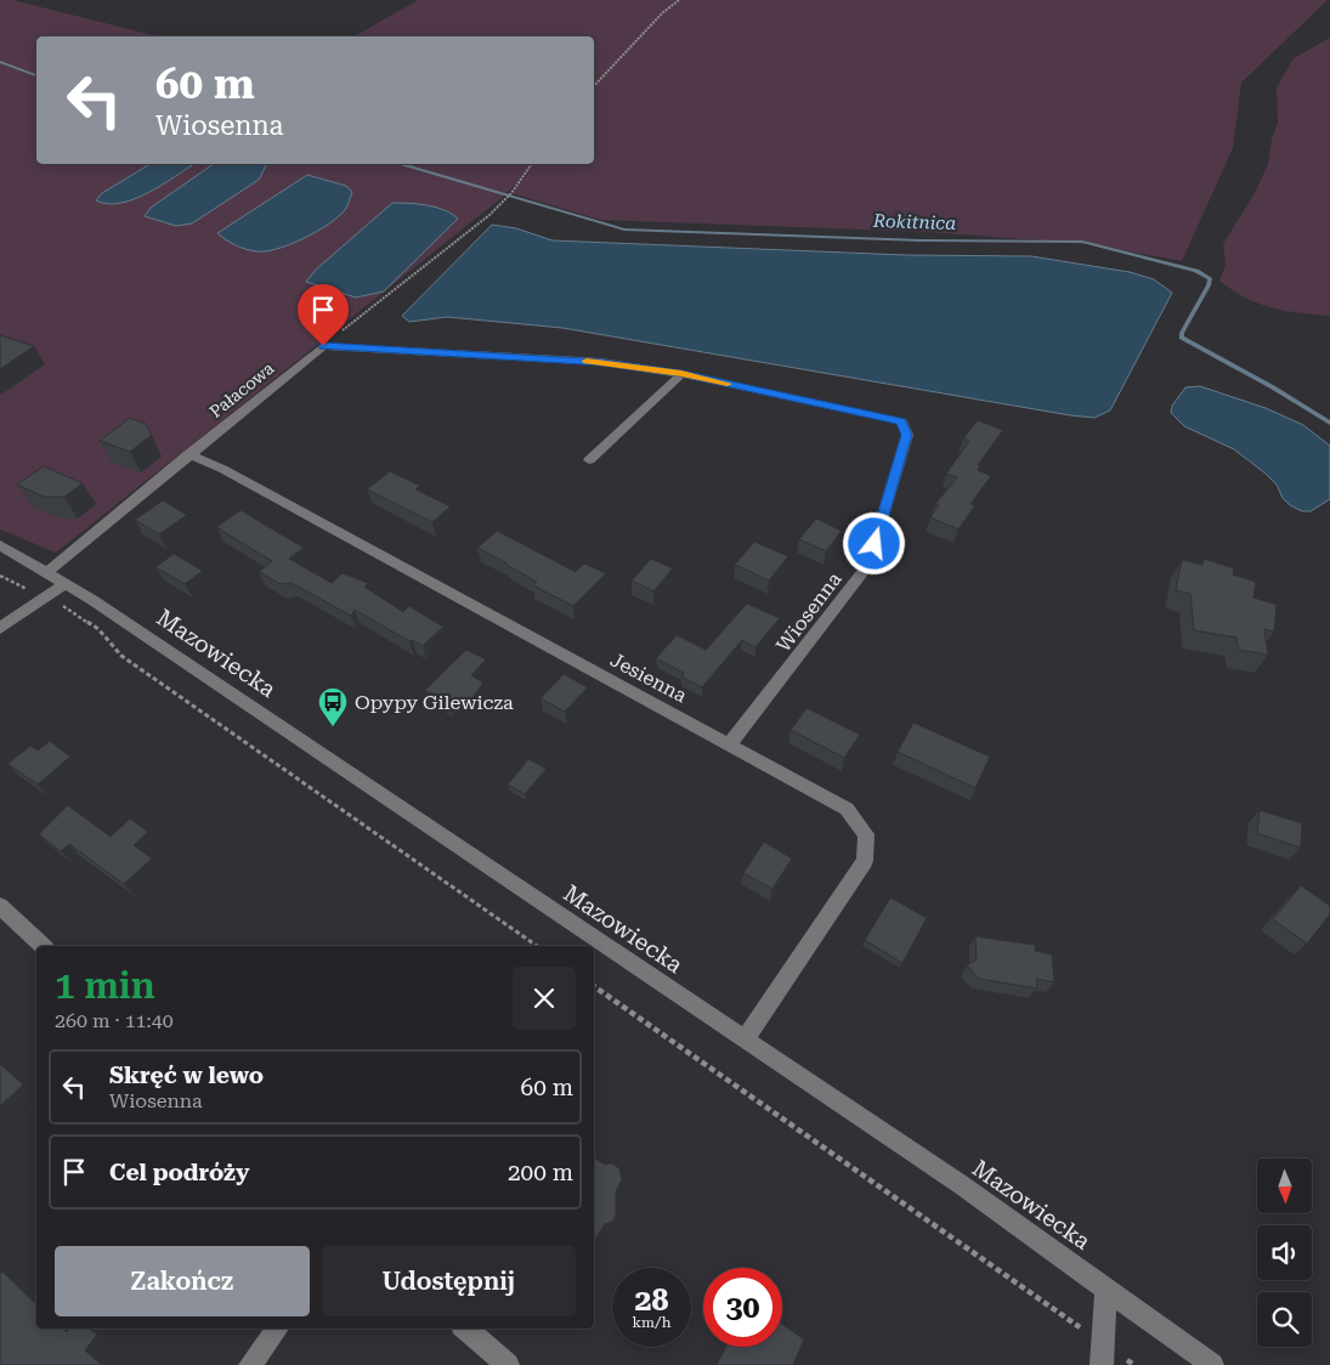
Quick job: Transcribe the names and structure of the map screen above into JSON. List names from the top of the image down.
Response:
{
  "streets": {
    "street": [
      "Pałacowa",
      "Wiosenna",
      "Mazowiecka",
      "Jesienna"
    ]
  },
  "crossings": [
    ["Pałacowa", "Wiosenna"],
    ["Pałacowa", "Mazowiecka"],
    ["Pałacowa", "Jesienna"],
    ["Wiosenna", "Jesienna"],
    ["Mazowiecka", "Jesienna"]
  ],
  "water": ["Rokitnica"],
  "places": {
    "bus stop": ["Opypy Gilewicza"]
  },
  "north": "bottom",
  "page": {
    "turn": ["60 m", "Wiosenna"],
    "heading": ["1 min", "260 m · 11:40"],
    "list": [
      {
        "name": "Skręć w lewo",
        "note": "Wiosenna",
        "value": "60 m"
      },
      {
        "name": "Cel podróży",
        "value": "200 m"
      }
    ],
    "buttons": ["Zakończ", "Udostępnij"],
    "speed": "28 km/h",
    "limit": "30"
  }
}
